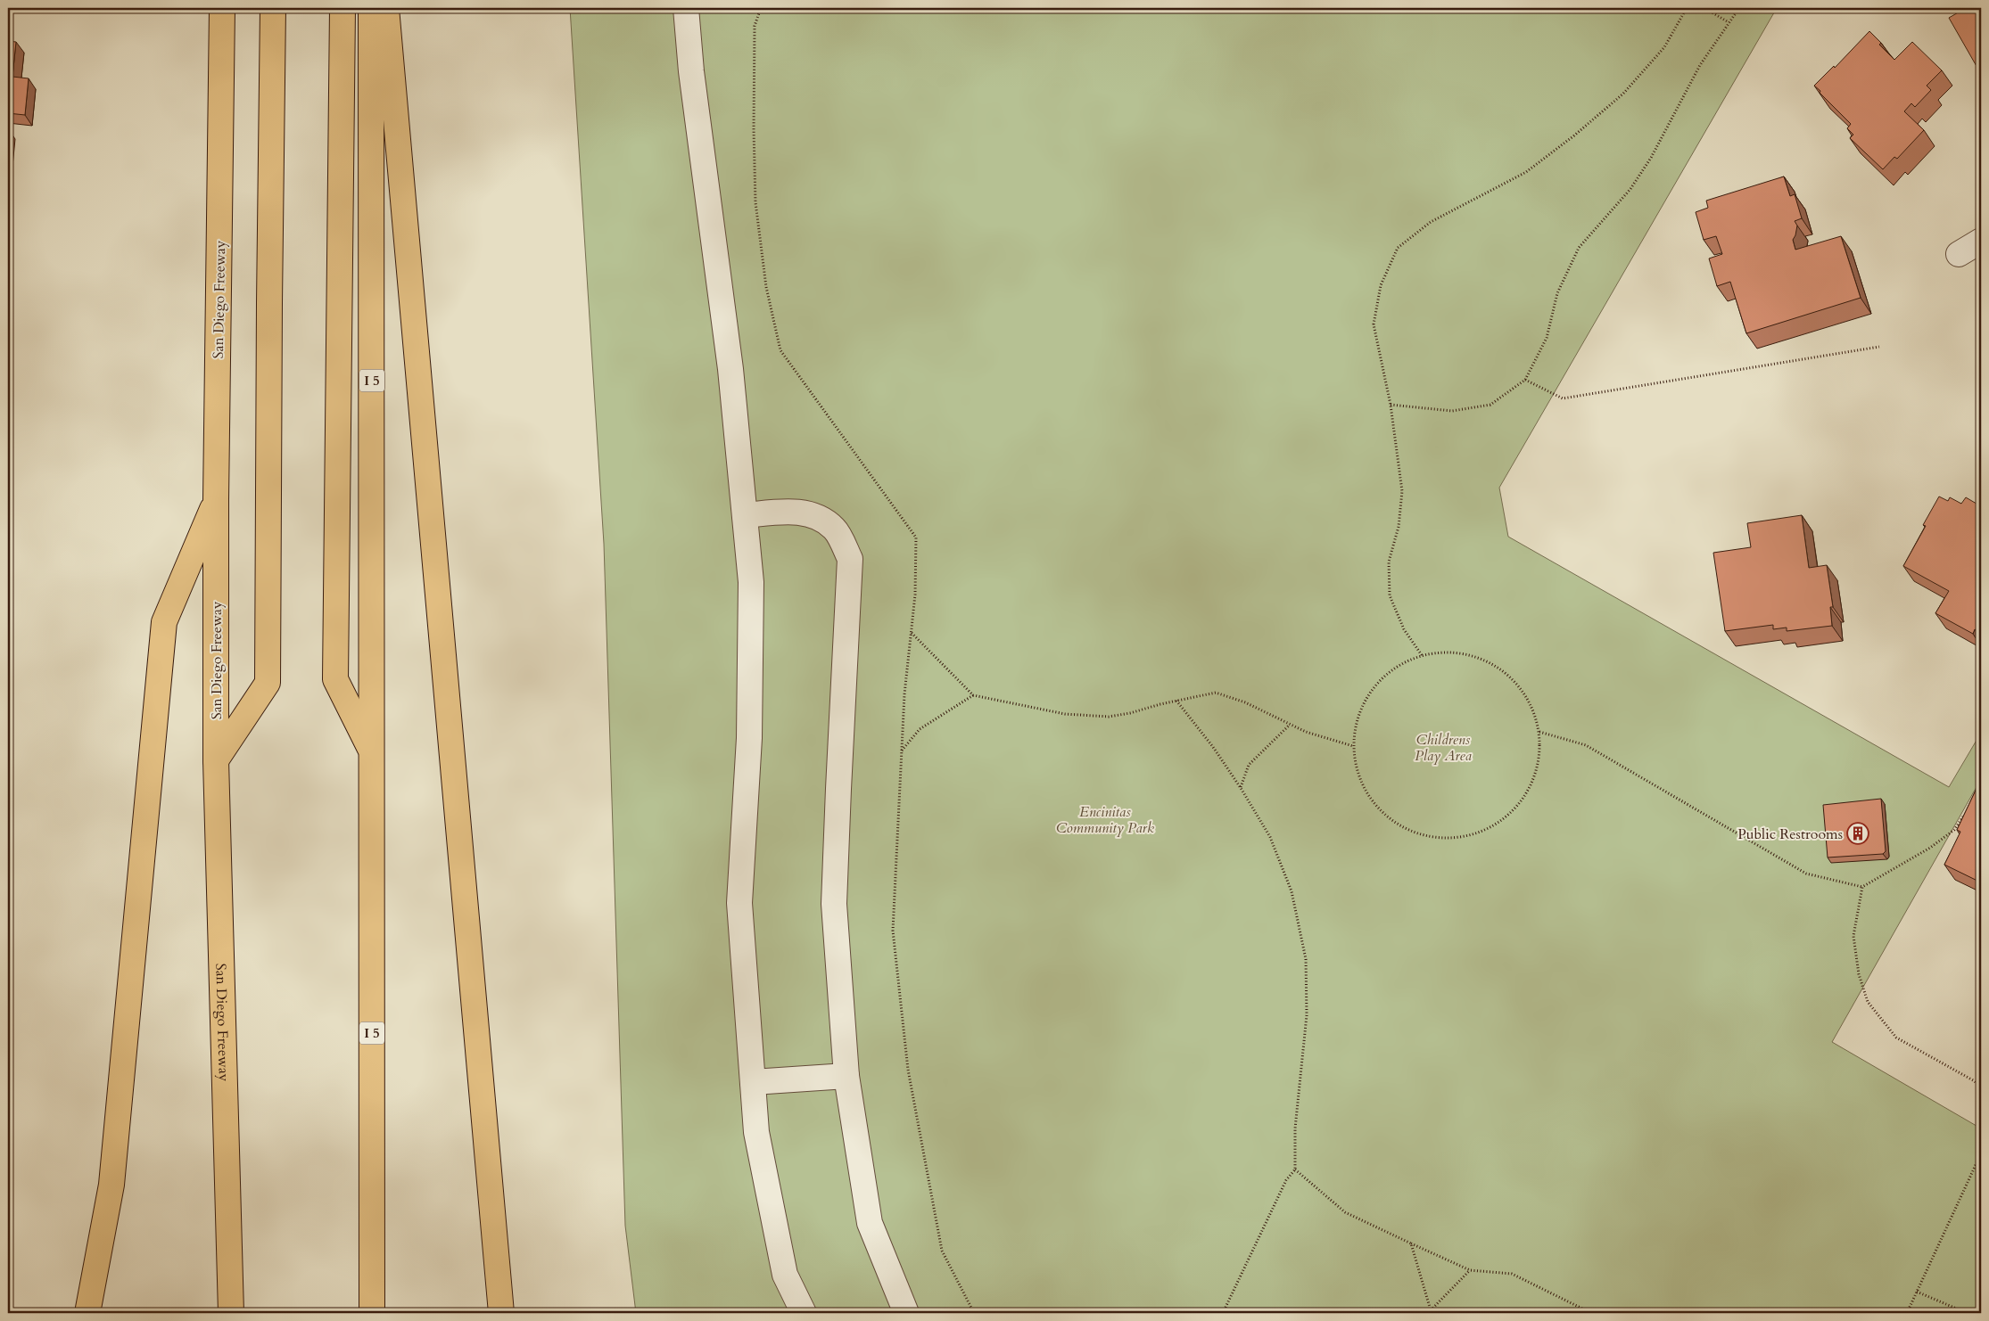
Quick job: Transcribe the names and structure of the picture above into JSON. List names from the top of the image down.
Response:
{
  "streets": {
    "highway": ["San Diego Freeway", "I 5"]
  },
  "parks": ["Childrens Play Area", "Encinitas Community Park"],
  "places": {
    "building": ["Public Restrooms"]
  }
}
